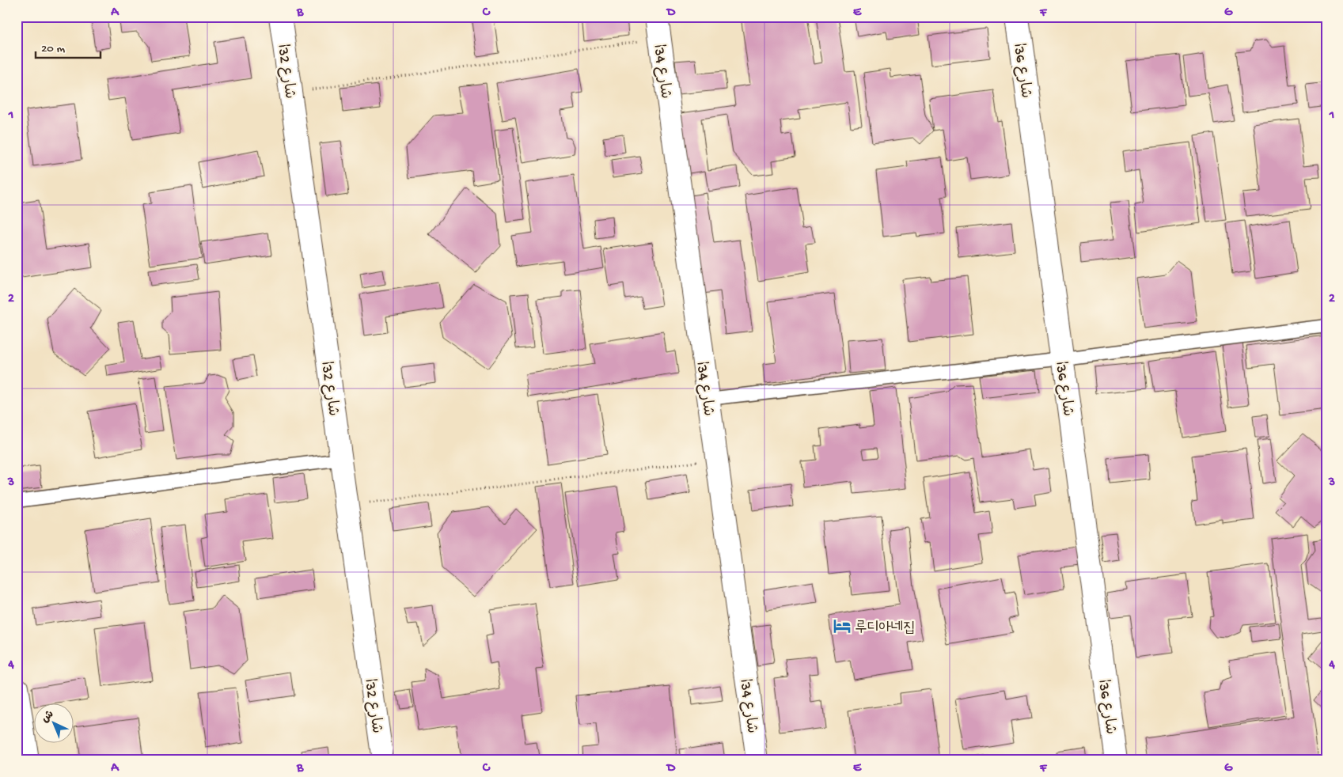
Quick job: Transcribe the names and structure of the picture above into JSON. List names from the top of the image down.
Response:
{
  "streets": {
    "street": ["شارع 36ا", "شارع 32ا", "شارع 34ا"]
  },
  "places": {
    "hotel": ["루디아네집"]
  },
  "scale_bar": "20 m",
  "north": "top left",
  "grid": {
    "columns": [
      "A",
      "B",
      "C",
      "D",
      "E",
      "F",
      "G"
    ],
    "rows": [
      "1",
      "2",
      "3",
      "4"
    ]
  }
}
